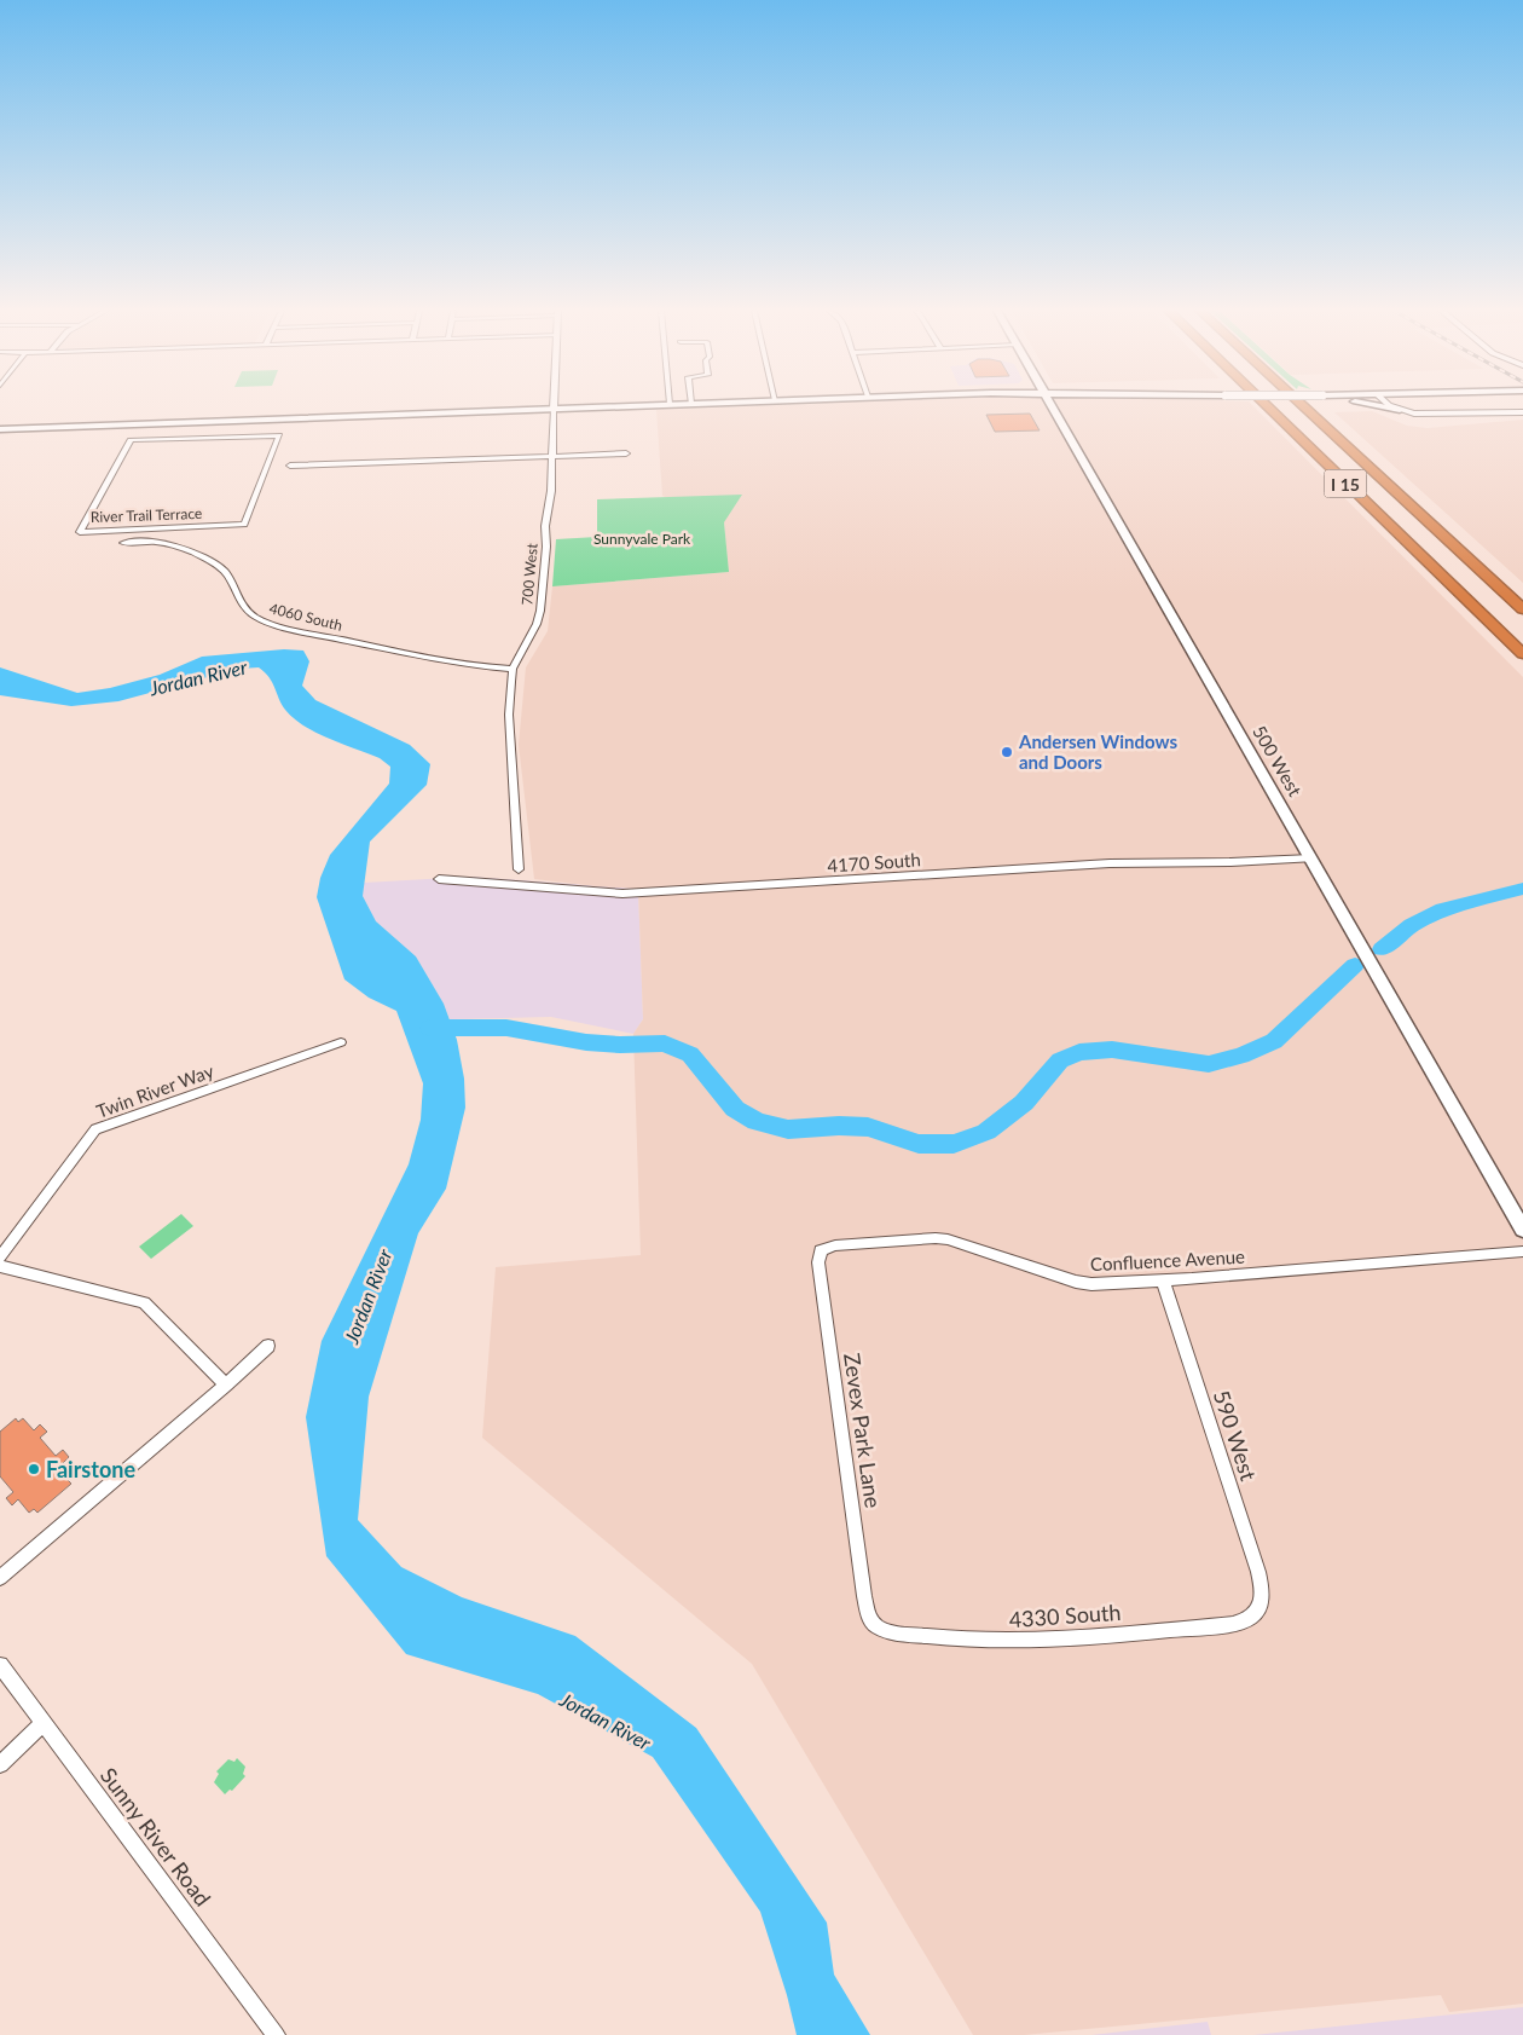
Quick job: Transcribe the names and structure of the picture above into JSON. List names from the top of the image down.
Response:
{
  "streets": {
    "highway": ["I 15"],
    "main road": ["500 West"],
    "street": [
      "River Trail Terrace",
      "700 West",
      "4060 South",
      "4170 South",
      "Twin River Way",
      "Confluence Avenue",
      "Zevex Park Lane",
      "590 West",
      "4330 South",
      "Sunny River Road"
    ]
  },
  "crossings": [
    ["700 West", "4060 South"],
    ["500 West", "4170 South"],
    ["Confluence Avenue", "Zevex Park Lane"],
    ["Confluence Avenue", "590 West"],
    ["Zevex Park Lane", "4330 South"],
    ["590 West", "4330 South"]
  ],
  "water": ["Jordan River"],
  "parks": ["Sunnyvale Park"],
  "places": ["Andersen Windows and Doors", "Fairstone"]
}
